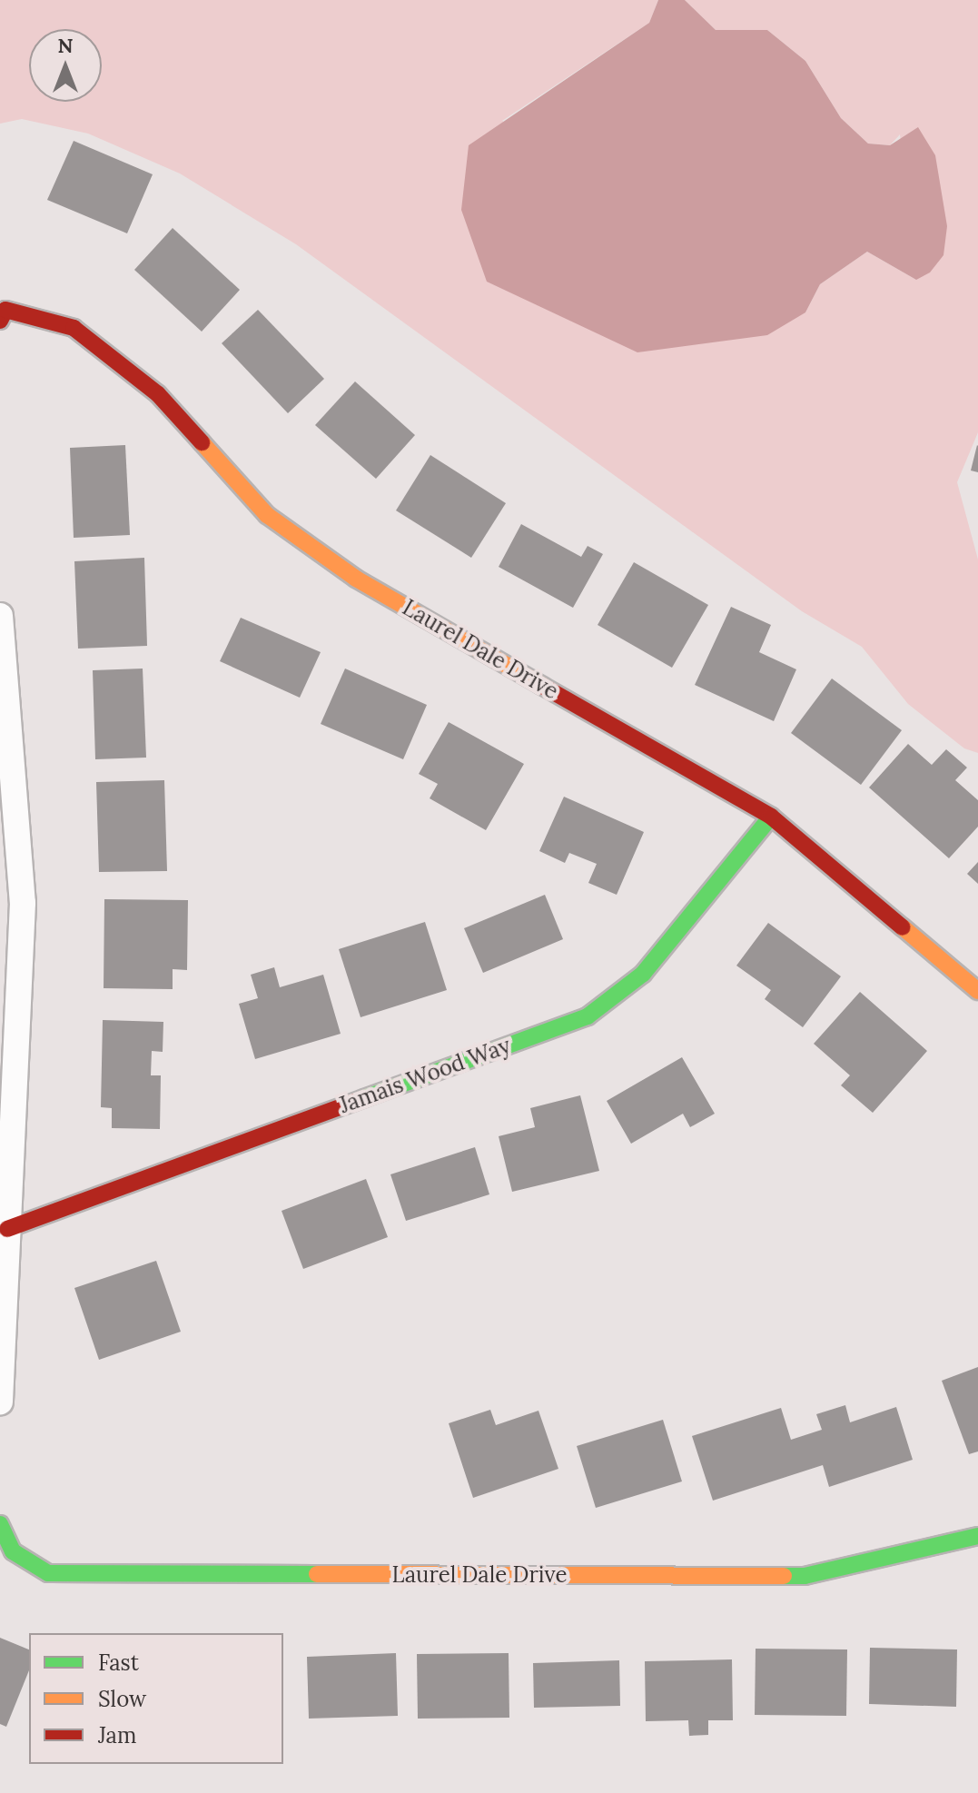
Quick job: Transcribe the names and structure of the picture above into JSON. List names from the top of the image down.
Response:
{
  "streets": {
    "street": ["Laurel Dale Drive", "Jamais Wood Way"]
  },
  "crossings": [
    ["Laurel Dale Drive", "Jamais Wood Way"]
  ],
  "legend": ["Fast", "Slow", "Jam"],
  "north": "top"
}
